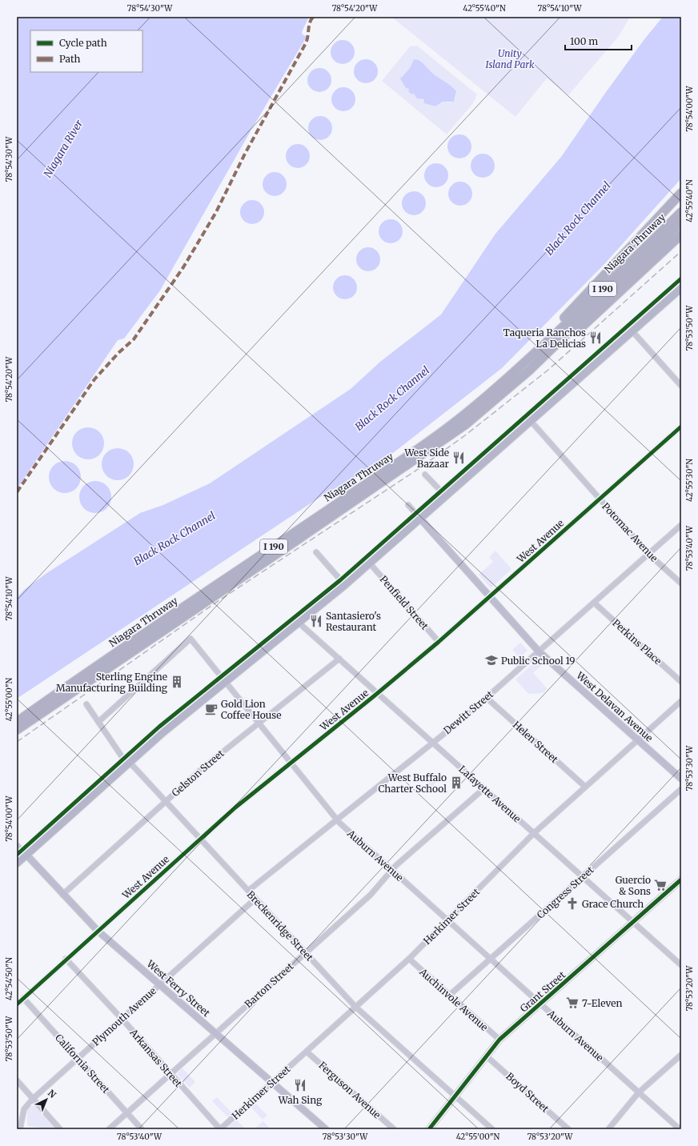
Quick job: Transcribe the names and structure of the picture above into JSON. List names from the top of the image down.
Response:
{
  "streets": {
    "highway": ["Niagara Thruway", "I 190"],
    "street": [
      "Potomac Avenue",
      "West Avenue",
      "Penfield Street",
      "Perkins Place",
      "West Delavan Avenue",
      "Dewitt Street",
      "Helen Street",
      "Gelston Street",
      "Lafayette Avenue",
      "Auburn Avenue",
      "Congress Street",
      "Herkimer Street",
      "Breckenridge Street",
      "Barton Street",
      "West Ferry Street",
      "Grant Street",
      "Auchinvole Avenue",
      "Plymouth Avenue",
      "Arkansas Street",
      "California Street",
      "Ferguson Avenue",
      "Boyd Street"
    ]
  },
  "crossings": [
    ["Potomac Avenue", "West Avenue"],
    ["Potomac Avenue", "Dewitt Street"],
    ["West Avenue", "Penfield Street"],
    ["West Avenue", "West Delavan Avenue"],
    ["West Avenue", "Lafayette Avenue"],
    ["West Avenue", "Auburn Avenue"],
    ["West Avenue", "Breckenridge Street"],
    ["West Avenue", "West Ferry Street"],
    ["West Avenue", "Arkansas Street"],
    ["West Avenue", "California Street"],
    ["Perkins Place", "Dewitt Street"],
    ["West Delavan Avenue", "Dewitt Street"],
    ["West Delavan Avenue", "Herkimer Street"],
    ["Dewitt Street", "Helen Street"],
    ["Dewitt Street", "Lafayette Avenue"],
    ["Dewitt Street", "Auburn Avenue"],
    ["Dewitt Street", "Breckenridge Street"],
    ["Helen Street", "Herkimer Street"],
    ["Gelston Street", "Lafayette Avenue"],
    ["Gelston Street", "Auburn Avenue"],
    ["Gelston Street", "Breckenridge Street"],
    ["Gelston Street", "West Ferry Street"],
    ["Lafayette Avenue", "Congress Street"],
    ["Lafayette Avenue", "Herkimer Street"],
    ["Lafayette Avenue", "Barton Street"],
    ["Lafayette Avenue", "Grant Street"],
    ["Auburn Avenue", "Congress Street"],
    ["Auburn Avenue", "Herkimer Street"],
    ["Auburn Avenue", "Breckenridge Street"],
    ["Auburn Avenue", "Barton Street"],
    ["Auburn Avenue", "Grant Street"],
    ["Congress Street", "Auchinvole Avenue"],
    ["Herkimer Street", "Breckenridge Street"],
    ["Herkimer Street", "West Ferry Street"],
    ["Herkimer Street", "Auchinvole Avenue"],
    ["Herkimer Street", "Arkansas Street"],
    ["Herkimer Street", "Ferguson Avenue"],
    ["Breckenridge Street", "Barton Street"],
    ["Breckenridge Street", "Grant Street"],
    ["Breckenridge Street", "Plymouth Avenue"],
    ["Barton Street", "West Ferry Street"],
    ["Barton Street", "Arkansas Street"],
    ["Barton Street", "California Street"],
    ["West Ferry Street", "Plymouth Avenue"],
    ["Grant Street", "Auchinvole Avenue"],
    ["Grant Street", "Boyd Street"],
    ["Plymouth Avenue", "Arkansas Street"],
    ["Plymouth Avenue", "California Street"]
  ],
  "water": ["Niagara River", "Black Rock Channel"],
  "parks": ["Unity Island Park"],
  "places": {
    "restaurant": [
      "Taqueria Ranchos La Delicias",
      "West Side Bazaar",
      "Santasiero's Restaurant",
      "Wah Sing"
    ],
    "school or university": ["Public School 19"],
    "building": ["Sterling Engine Manufacturing Building", "West Buffalo Charter School"],
    "cafe": ["Gold Lion Coffee House"],
    "supermarket": ["Guercio & Sons", "7-Eleven"],
    "church": ["Grace Church"]
  },
  "legend": ["Cycle path", "Path"],
  "scale_bar": "100 m",
  "north": "top right",
  "coordinates": [
    "78°54'30\"W",
    "78°54'20\"W",
    "42°55'40\"N",
    "78°54'10\"W",
    "78°54'00\"W",
    "78°53'50\"W",
    "42°55'30\"N",
    "78°53'40\"W",
    "42°55'00\"N",
    "78°53'30\"W",
    "42°54'50\"N",
    "78°53'20\"W"
  ]
}
